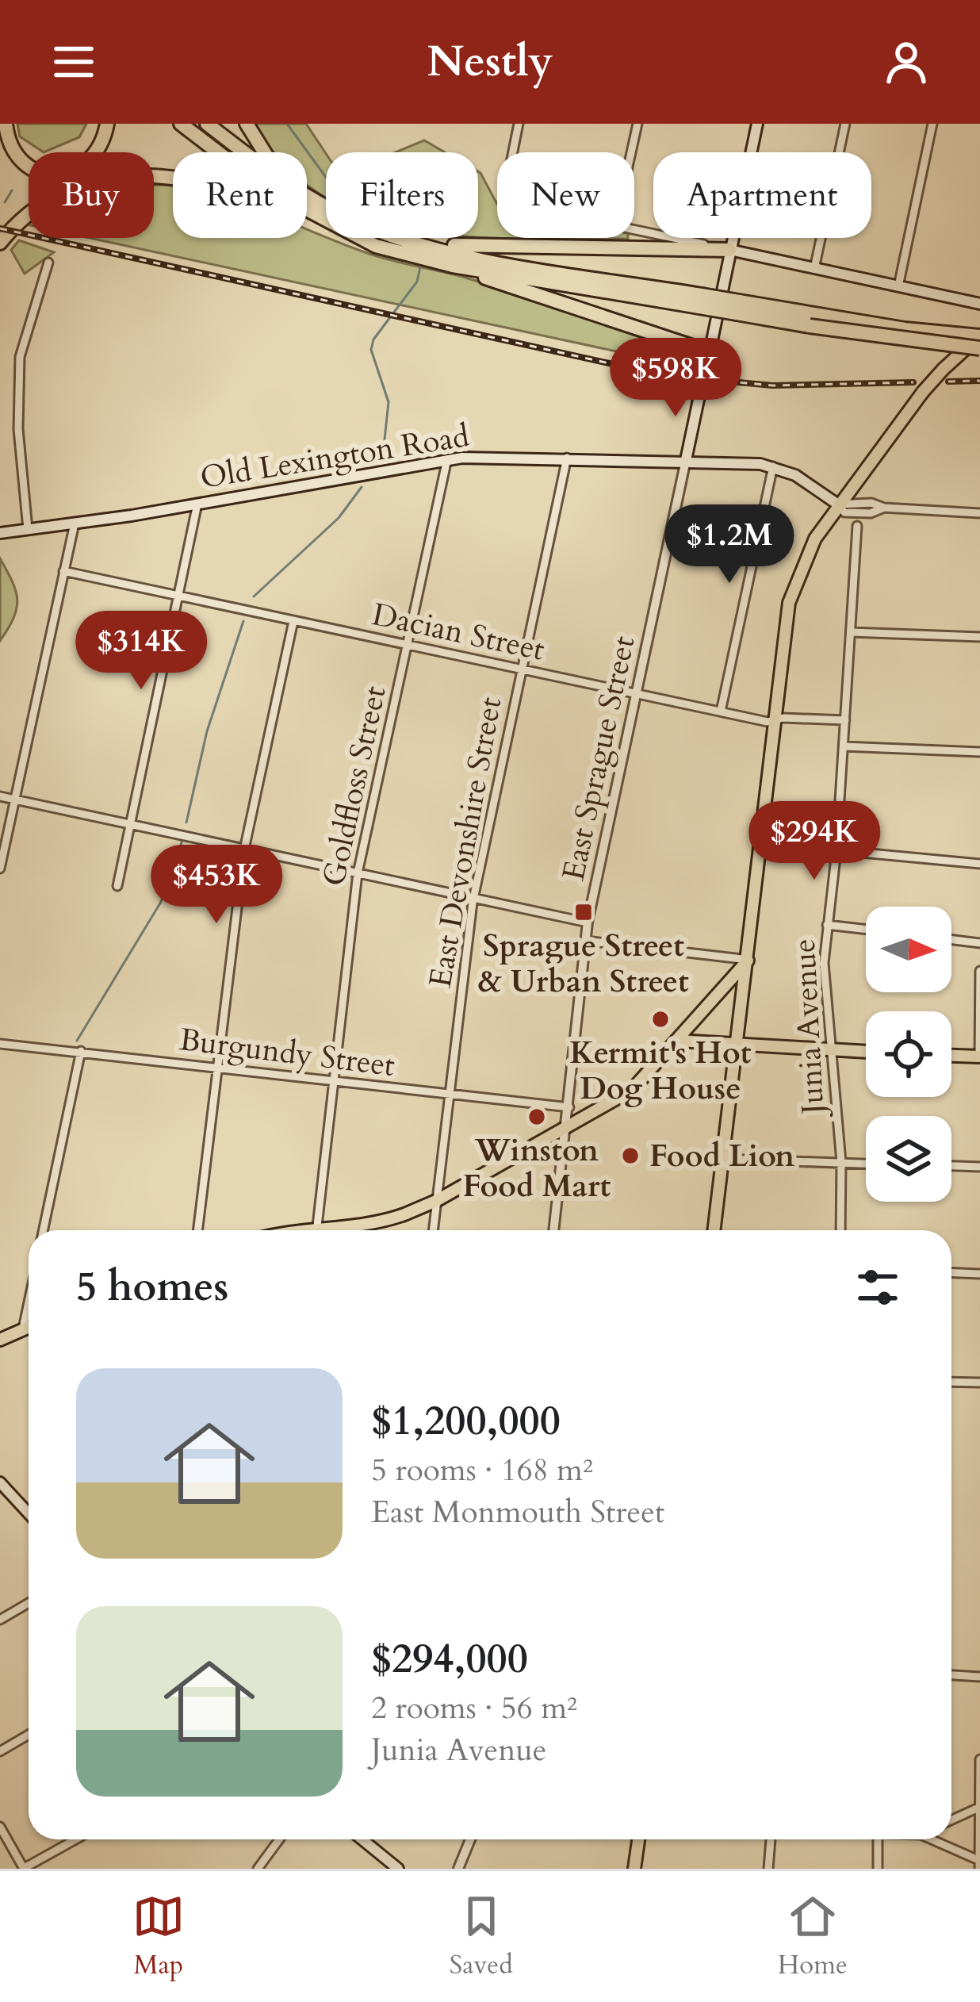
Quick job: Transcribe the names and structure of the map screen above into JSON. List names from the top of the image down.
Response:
{
  "streets": {
    "main road": ["Old Lexington Road", "East Sprague Street"],
    "street": [
      "Dacian Street",
      "Goldfloss Street",
      "East Devonshire Street",
      "Junia Avenue",
      "Burgundy Street"
    ]
  },
  "crossings": [
    ["Old Lexington Road", "East Sprague Street"],
    ["Old Lexington Road", "Goldfloss Street"],
    ["Old Lexington Road", "East Devonshire Street"],
    ["Dacian Street", "East Sprague Street"],
    ["Dacian Street", "Goldfloss Street"],
    ["Dacian Street", "East Devonshire Street"],
    ["Dacian Street", "Junia Avenue"],
    ["East Sprague Street", "Burgundy Street"],
    ["Goldfloss Street", "Burgundy Street"],
    ["East Devonshire Street", "Burgundy Street"]
  ],
  "places": {
    "transit": ["Sprague Street & Urban Street"],
    "other": ["Kermit's Hot Dog House", "Winston Food Mart", "Food Lion"]
  },
  "north": "right",
  "page": {
    "header": "Nestly",
    "chip": [
      "Buy",
      "Rent",
      "Filters",
      "New",
      "Apartment"
    ],
    "price": [
      "$598K",
      "$1.2M",
      "$314K",
      "$294K",
      "$453K"
    ],
    "heading": "5 homes",
    "list": [
      {
        "name": "$1,200,000",
        "note": "5 rooms · 168 m² · East Monmouth Street"
      },
      {
        "name": "$294,000",
        "note": "2 rooms · 56 m² · Junia Avenue"
      }
    ],
    "tabs": ["Map", "Saved", "Home"]
  }
}
